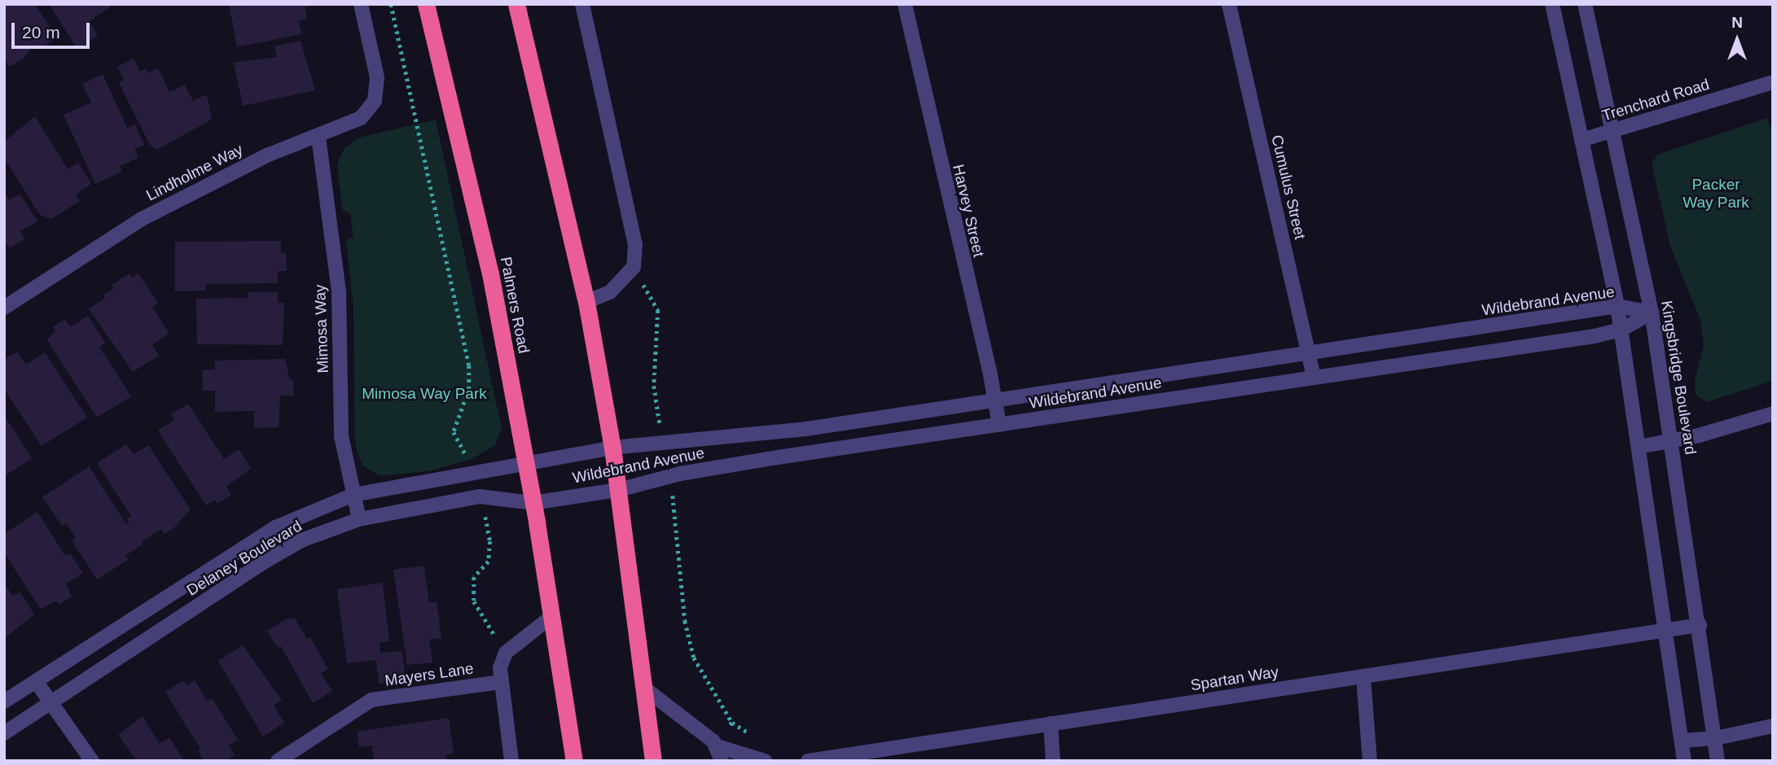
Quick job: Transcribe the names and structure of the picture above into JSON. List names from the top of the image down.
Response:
{
  "streets": {
    "highway": ["Palmers Road"],
    "street": [
      "Trenchard Road",
      "Lindholme Way",
      "Cumulus Street",
      "Harvey Street",
      "Wildebrand Avenue",
      "Mimosa Way",
      "Kingsbridge Boulevard",
      "Delaney Boulevard",
      "Mayers Lane",
      "Spartan Way"
    ]
  },
  "crossings": [
    ["Trenchard Road", "Kingsbridge Boulevard"],
    ["Lindholme Way", "Mimosa Way"],
    ["Cumulus Street", "Wildebrand Avenue"],
    ["Harvey Street", "Wildebrand Avenue"],
    ["Wildebrand Avenue", "Palmers Road"],
    ["Wildebrand Avenue", "Kingsbridge Boulevard"],
    ["Wildebrand Avenue", "Delaney Boulevard"],
    ["Palmers Road", "Delaney Boulevard"],
    ["Mimosa Way", "Delaney Boulevard"],
    ["Kingsbridge Boulevard", "Spartan Way"]
  ],
  "parks": ["Packer Way Park", "Mimosa Way Park"],
  "scale_bar": "20 m",
  "north": "top"
}
